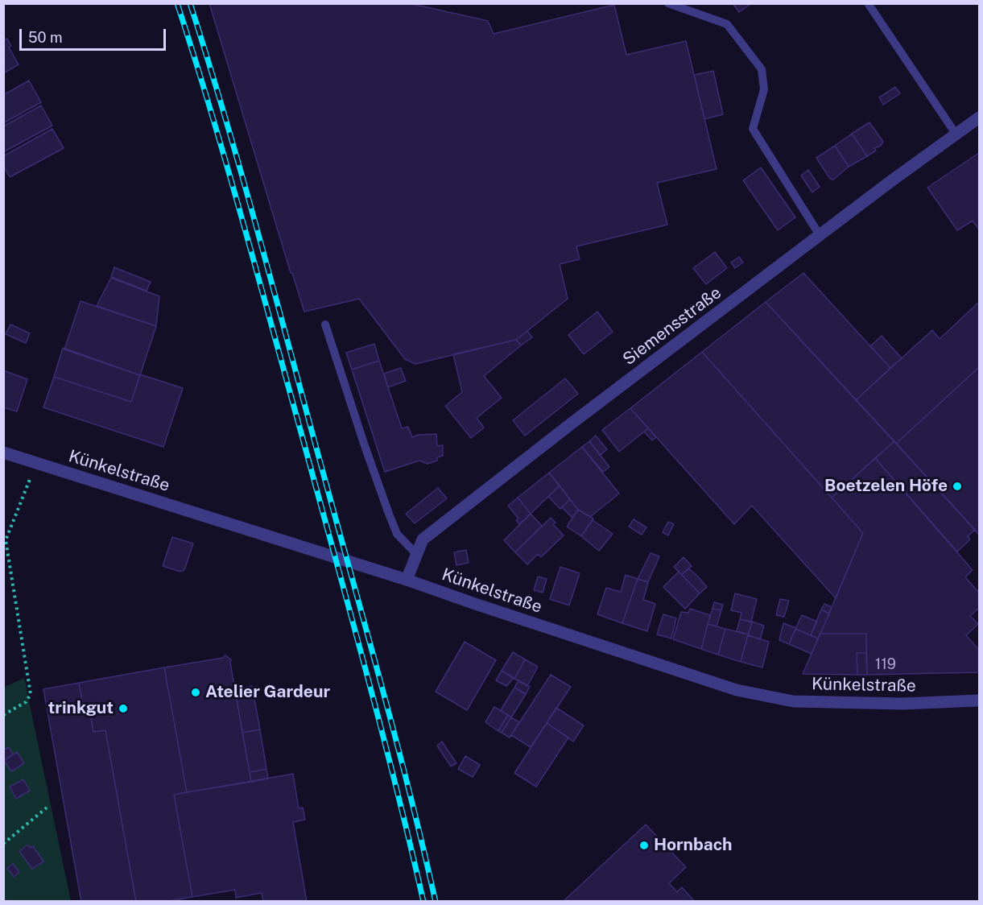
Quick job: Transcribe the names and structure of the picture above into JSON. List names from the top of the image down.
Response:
{
  "streets": {
    "street": ["Siemensstraße", "Künkelstraße"]
  },
  "crossings": [
    ["Siemensstraße", "Künkelstraße"]
  ],
  "places": [
    "Boetzelen Höfe",
    "Atelier Gardeur",
    "trinkgut",
    "Hornbach"
  ],
  "house_numbers": ["119"],
  "scale_bar": "50 m"
}
